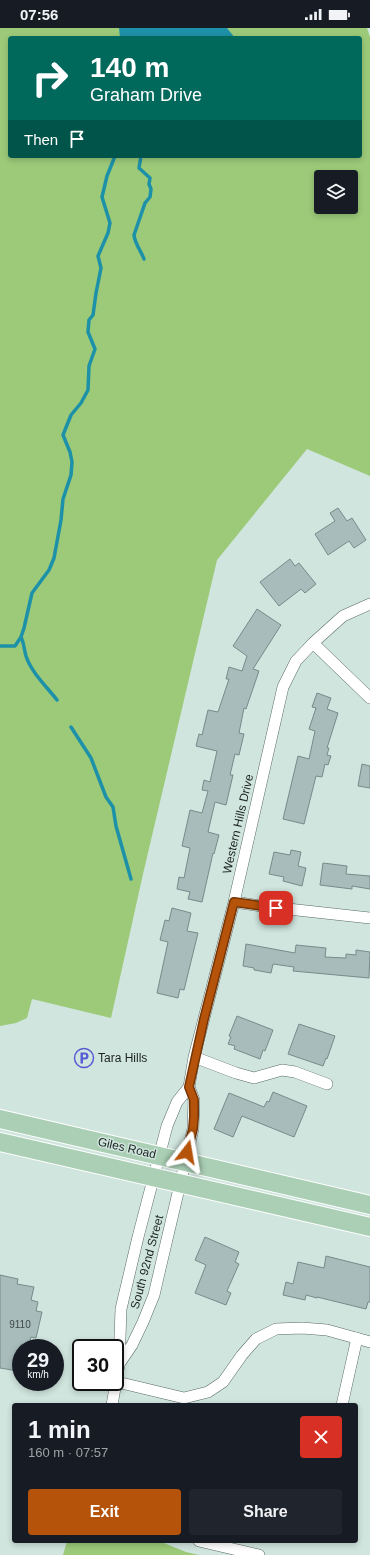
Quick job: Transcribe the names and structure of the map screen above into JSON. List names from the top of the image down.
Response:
{
  "streets": {
    "main road": ["Giles Road"],
    "street": ["Western Hills Drive", "South 92nd Street"]
  },
  "crossings": [
    ["Western Hills Drive", "Giles Road"],
    ["Western Hills Drive", "South 92nd Street"],
    ["Giles Road", "South 92nd Street"]
  ],
  "places": {
    "parking": ["Tara Hills"]
  },
  "house_numbers": ["9110"],
  "page": {
    "status": "07:56",
    "turn": ["140 m", "Graham Drive"],
    "then": "Then",
    "speed": "29 km/h",
    "limit": "30",
    "heading": ["1 min", "160 m · 07:57"],
    "buttons": ["Exit", "Share"]
  }
}
